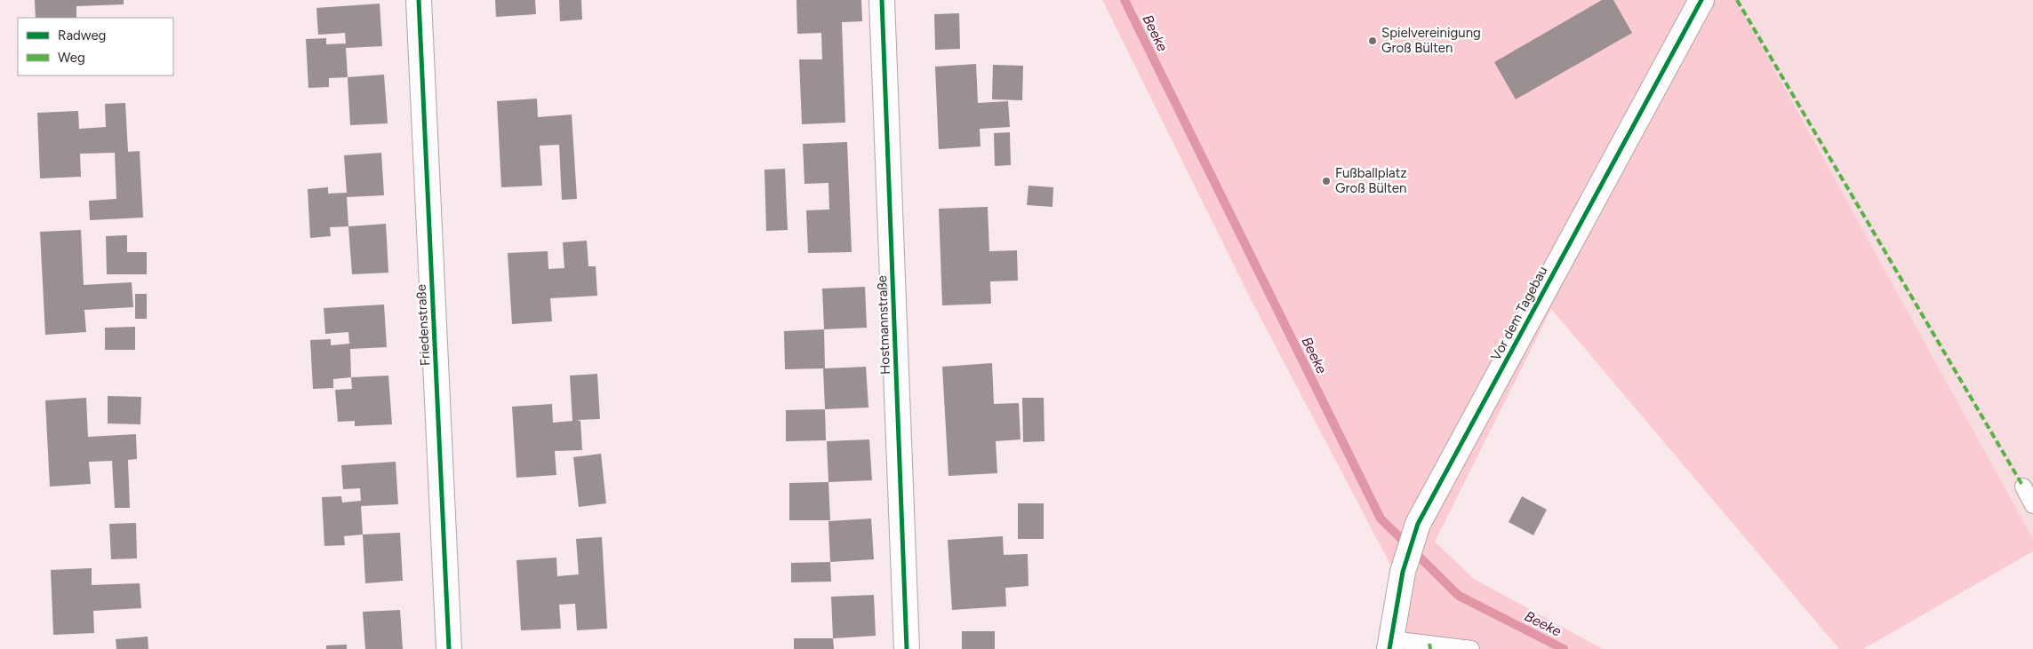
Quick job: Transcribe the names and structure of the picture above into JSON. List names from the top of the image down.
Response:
{
  "streets": {
    "street": ["Vor dem Tagebau", "Friedenstraße", "Hostmannstraße"]
  },
  "water": ["Beeke"],
  "places": ["Spielvereinigung Groß Bülten", "Fußballplatz Groß Bülten"],
  "legend": ["Radweg", "Weg"]
}
